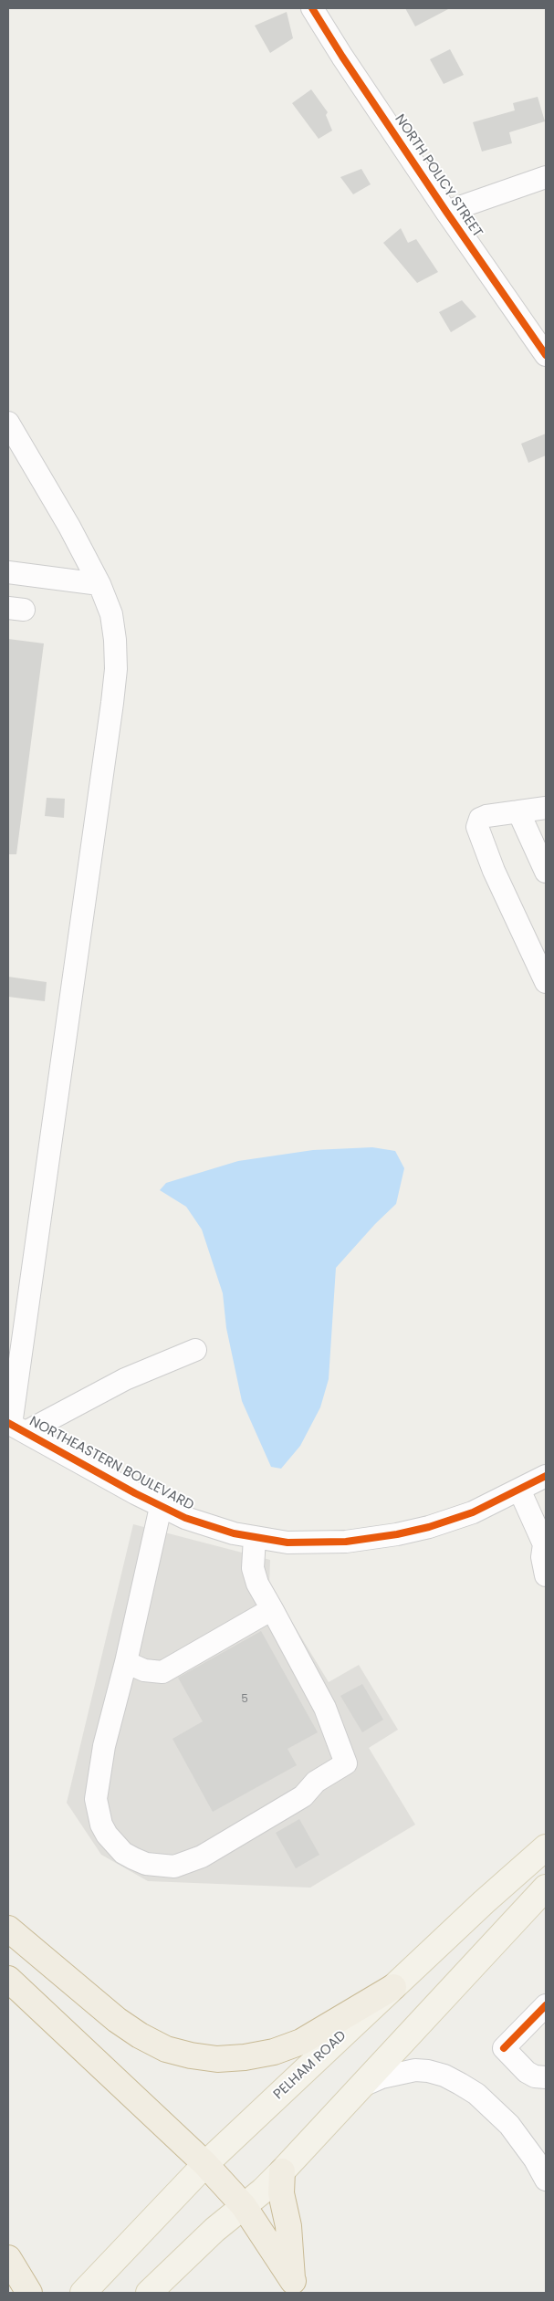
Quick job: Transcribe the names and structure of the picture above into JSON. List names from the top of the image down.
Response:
{
  "streets": {
    "main road": ["PELHAM ROAD"],
    "street": ["NORTH POLICY STREET", "NORTHEASTERN BOULEVARD"]
  },
  "house_numbers": ["5"]
}
